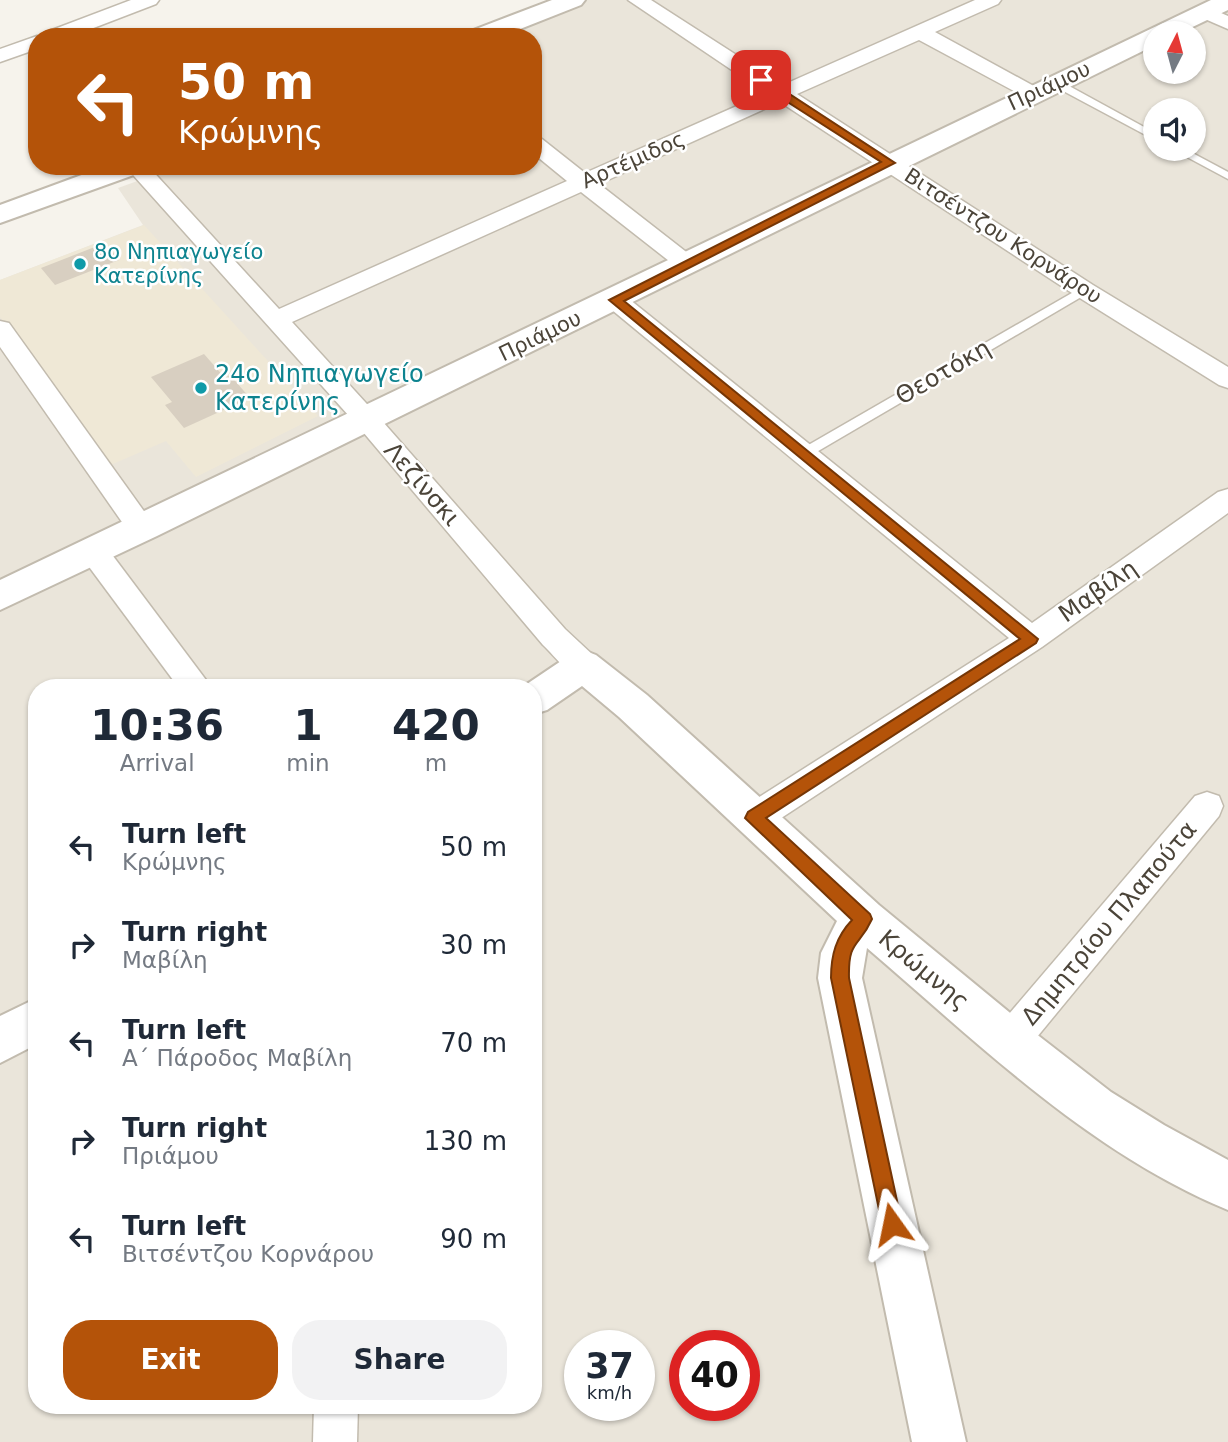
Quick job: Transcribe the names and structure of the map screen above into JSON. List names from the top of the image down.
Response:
{
  "streets": {
    "street": [
      "Πριάμου",
      "Αρτέμιδος",
      "Βιτσέντζου Κορνάρου",
      "Λεζίνσκι",
      "Μαβίλη",
      "Δημητρίου Πλαπούτα",
      "Κρώμνης"
    ],
    "lane": ["Θεοτόκη"]
  },
  "crossings": [
    ["Πριάμου", "Βιτσέντζου Κορνάρου"],
    ["Πριάμου", "Λεζίνσκι"],
    ["Αρτέμιδος", "Βιτσέντζου Κορνάρου"],
    ["Αρτέμιδος", "Λεζίνσκι"],
    ["Βιτσέντζου Κορνάρου", "Θεοτόκη"],
    ["Λεζίνσκι", "Κρώμνης"],
    ["Μαβίλη", "Κρώμνης"],
    ["Δημητρίου Πλαπούτα", "Κρώμνης"]
  ],
  "places": ["8ο Νηπιαγωγείο Κατερίνης", "24ο Νηπιαγωγείο Κατερίνης"],
  "north": "top",
  "page": {
    "turn": ["50 m", "Κρώμνης"],
    "eta": [
      "10:36",
      "Arrival",
      "1",
      "min",
      "420",
      "m"
    ],
    "list": [
      {
        "name": "Turn left",
        "note": "Κρώμνης",
        "value": "50 m"
      },
      {
        "name": "Turn right",
        "note": "Μαβίλη",
        "value": "30 m"
      },
      {
        "name": "Turn left",
        "note": "Α΄ Πάροδος Μαβίλη",
        "value": "70 m"
      },
      {
        "name": "Turn right",
        "note": "Πριάμου",
        "value": "130 m"
      },
      {
        "name": "Turn left",
        "note": "Βιτσέντζου Κορνάρου",
        "value": "90 m"
      }
    ],
    "buttons": ["Exit", "Share"],
    "speed": "37 km/h",
    "limit": "40"
  }
}
